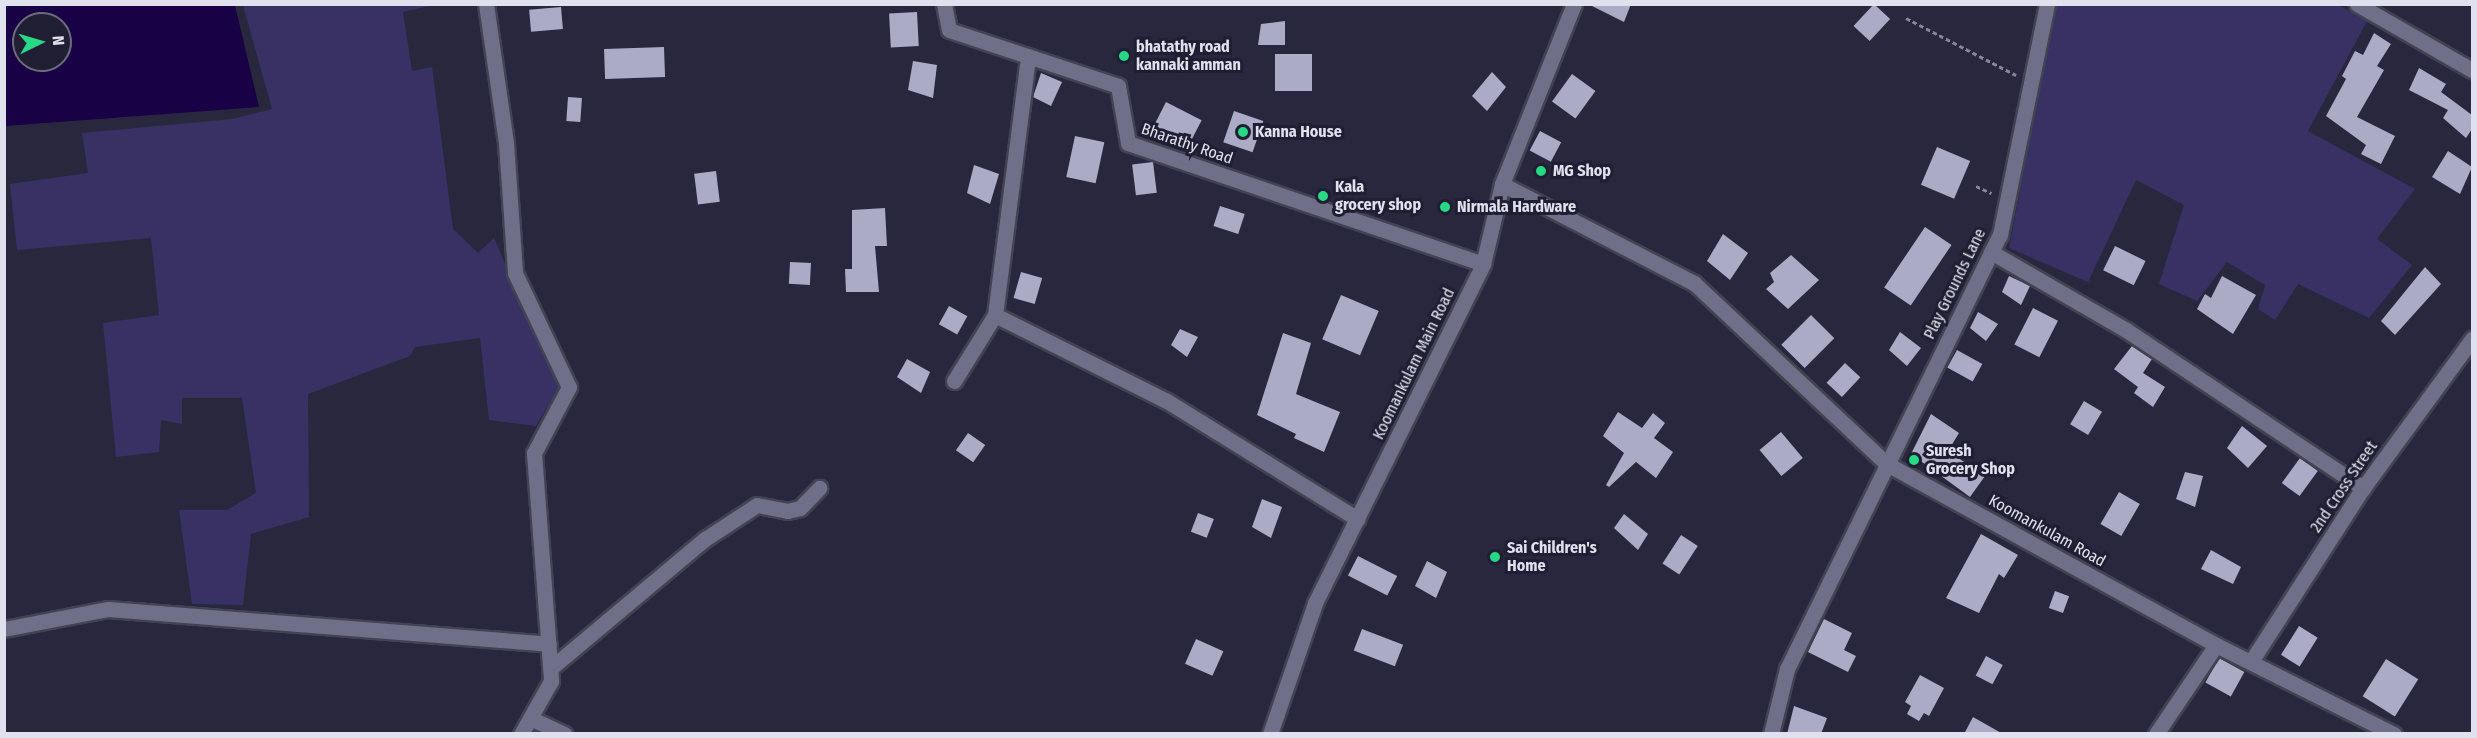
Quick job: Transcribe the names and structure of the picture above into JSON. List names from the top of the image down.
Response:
{
  "streets": {
    "street": [
      "Bharathy Road",
      "Play Grounds Lane",
      "Koomankulam Main Road",
      "2nd Cross Street",
      "Koomankulam Road"
    ]
  },
  "crossings": [
    ["Bharathy Road", "Koomankulam Main Road"],
    ["Play Grounds Lane", "Koomankulam Road"],
    ["Koomankulam Main Road", "Koomankulam Road"],
    ["2nd Cross Street", "Koomankulam Road"]
  ],
  "places": [
    "bhatathy road kannaki amman",
    "Kanna House",
    "MG Shop",
    "Kala grocery shop",
    "Nirmala Hardware",
    "Suresh Grocery Shop",
    "Sai Children's Home"
  ],
  "north": "right"
}
